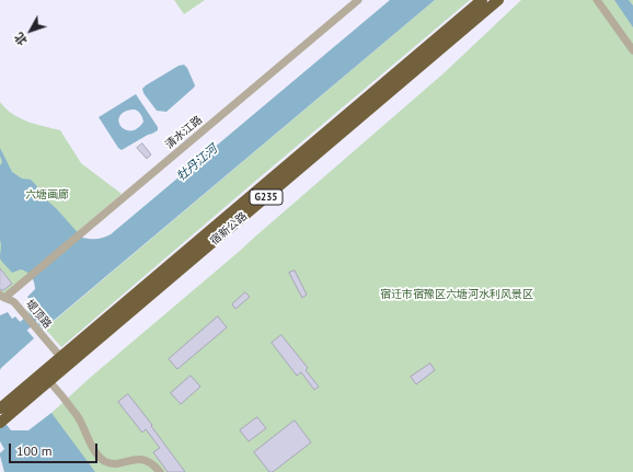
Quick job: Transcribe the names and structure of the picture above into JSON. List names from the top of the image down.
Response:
{
  "streets": {
    "highway": ["G235", "宿新公路"],
    "street": ["清水江路", "堤顶路"]
  },
  "crossings": [
    ["清水江路", "堤顶路"]
  ],
  "water": ["牡丹江河"],
  "parks": ["六塘画廊", "宿迁市宿豫区六塘河水利风景区"],
  "scale_bar": "100 m",
  "north": "bottom left"
}
